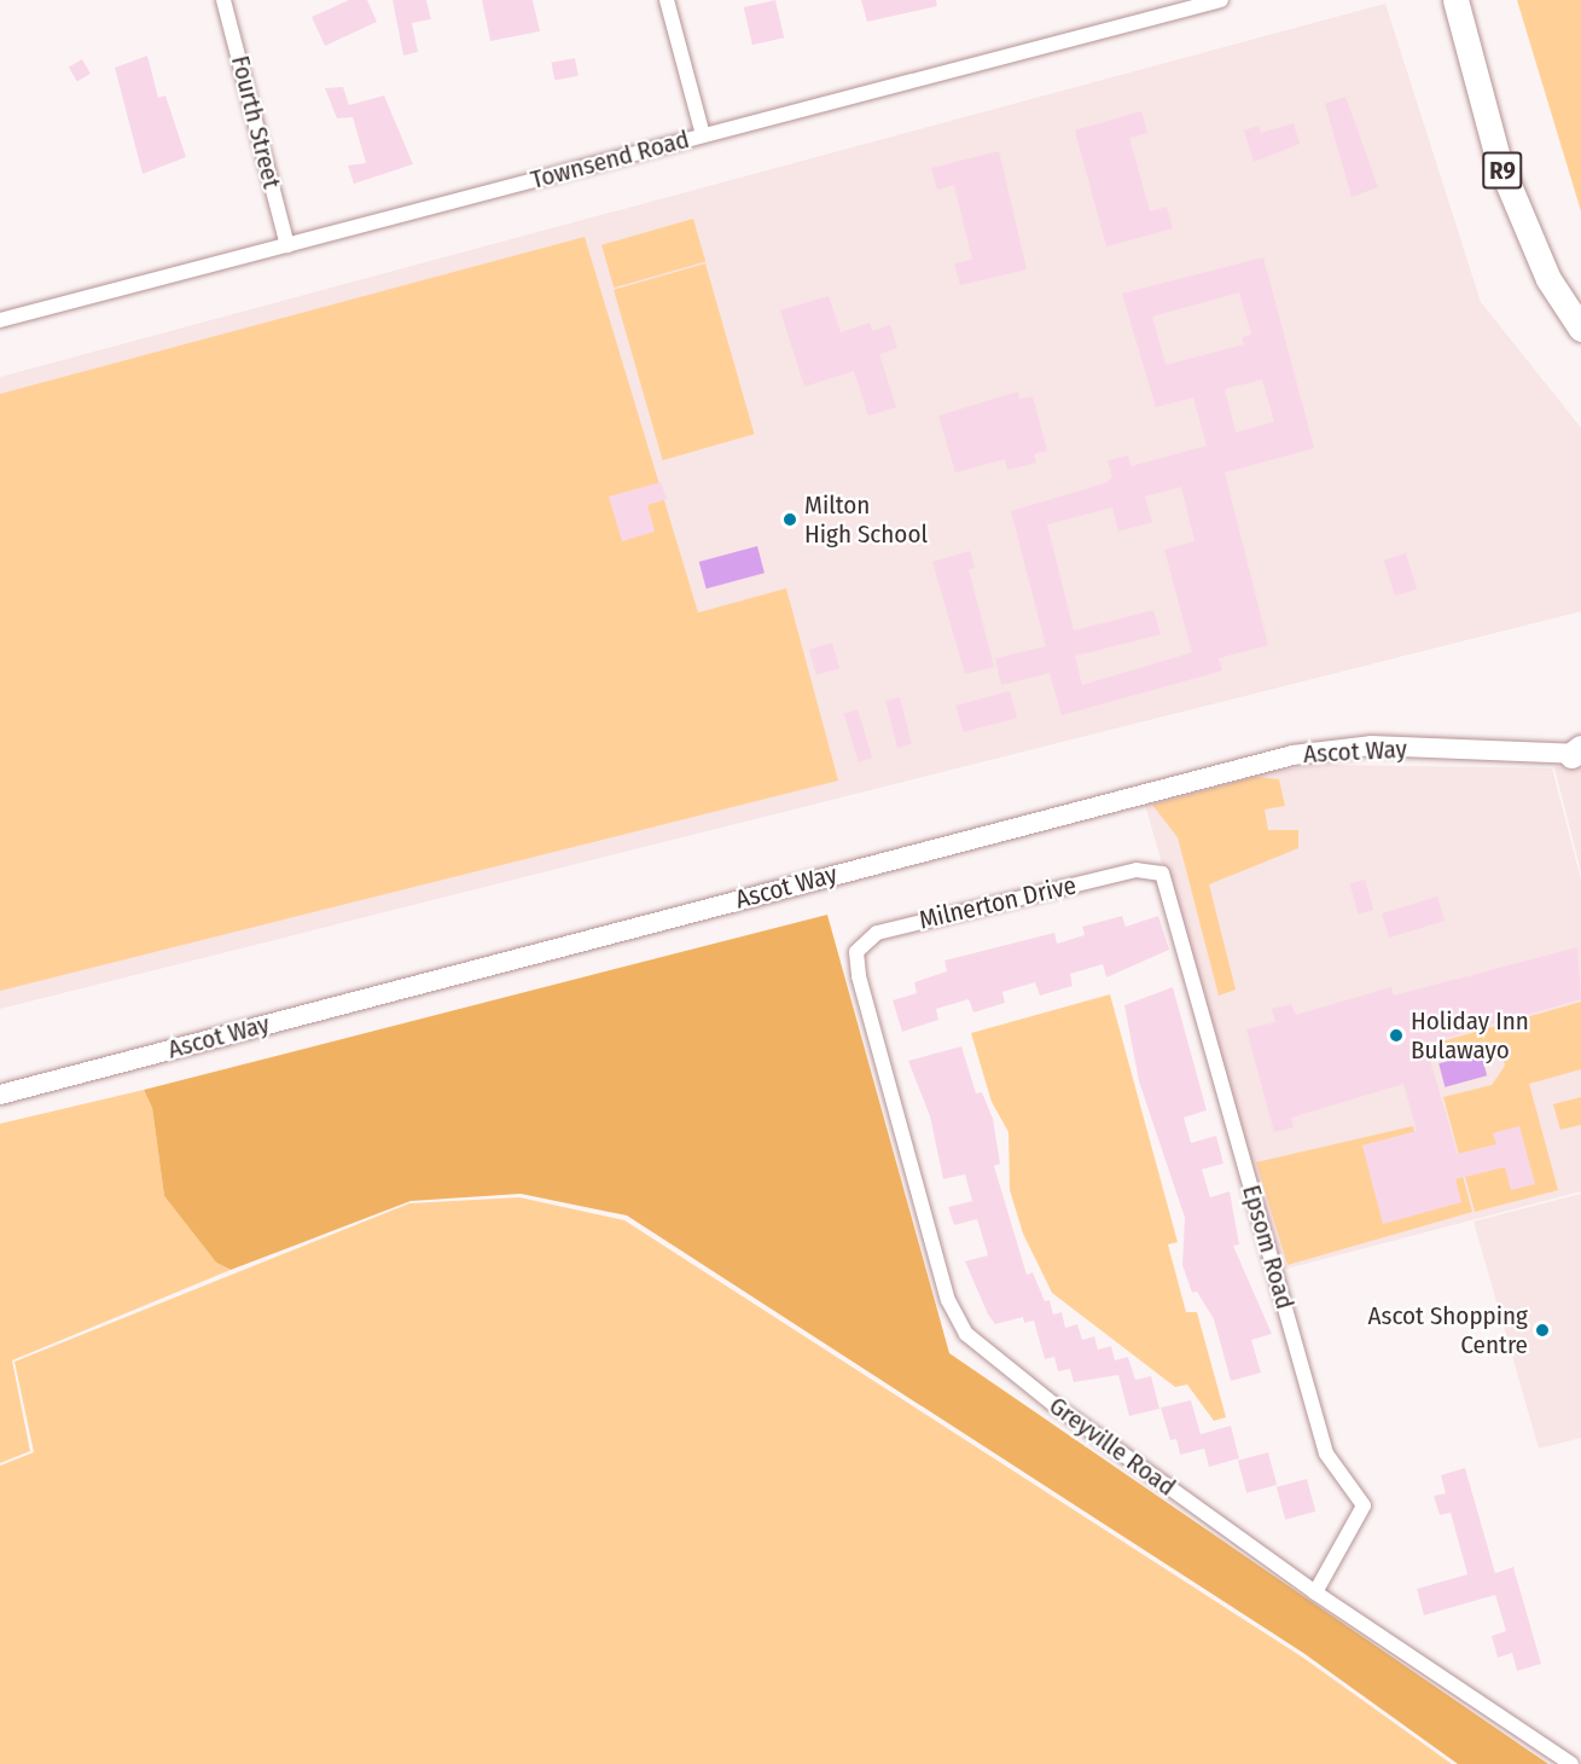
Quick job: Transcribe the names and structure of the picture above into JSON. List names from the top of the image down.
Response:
{
  "streets": {
    "highway": ["R9"],
    "main road": ["Ascot Way"],
    "street": [
      "Fourth Street",
      "Townsend Road",
      "Milnerton Drive",
      "Epsom Road",
      "Greyville Road"
    ]
  },
  "crossings": [
    ["Fourth Street", "Townsend Road"],
    ["Milnerton Drive", "Epsom Road"],
    ["Milnerton Drive", "Greyville Road"],
    ["Epsom Road", "Greyville Road"]
  ],
  "places": ["Milton High School", "Holiday Inn Bulawayo", "Ascot Shopping Centre"]
}
